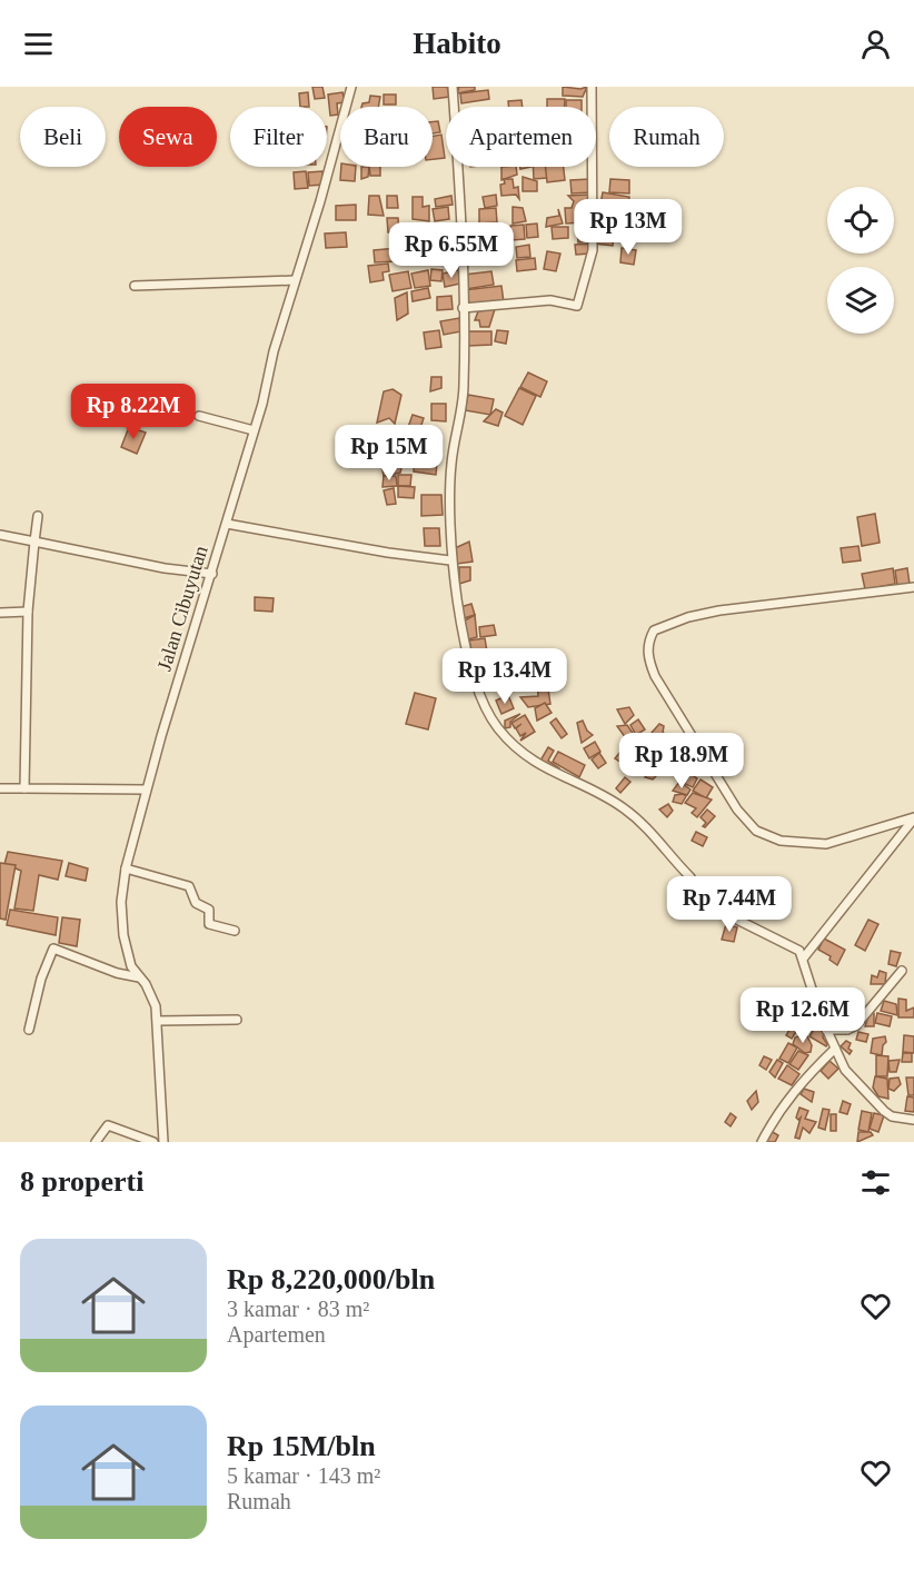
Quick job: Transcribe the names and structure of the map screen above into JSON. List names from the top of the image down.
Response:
{
  "streets": {
    "street": ["Jalan Cibuyutan"]
  },
  "page": {
    "header": "Habito",
    "chip": [
      "Beli",
      "Sewa",
      "Filter",
      "Baru",
      "Apartemen",
      "Rumah"
    ],
    "price": [
      "Rp 13M",
      "Rp 6.55M",
      "Rp 8.22M",
      "Rp 15M",
      "Rp 13.4M",
      "Rp 18.9M",
      "Rp 7.44M",
      "Rp 12.6M"
    ],
    "heading": "8 properti",
    "list": [
      {
        "name": "Rp 8,220,000/bln",
        "note": "3 kamar · 83 m² · Apartemen"
      },
      {
        "name": "Rp 15M/bln",
        "note": "5 kamar · 143 m² · Rumah"
      }
    ]
  }
}
